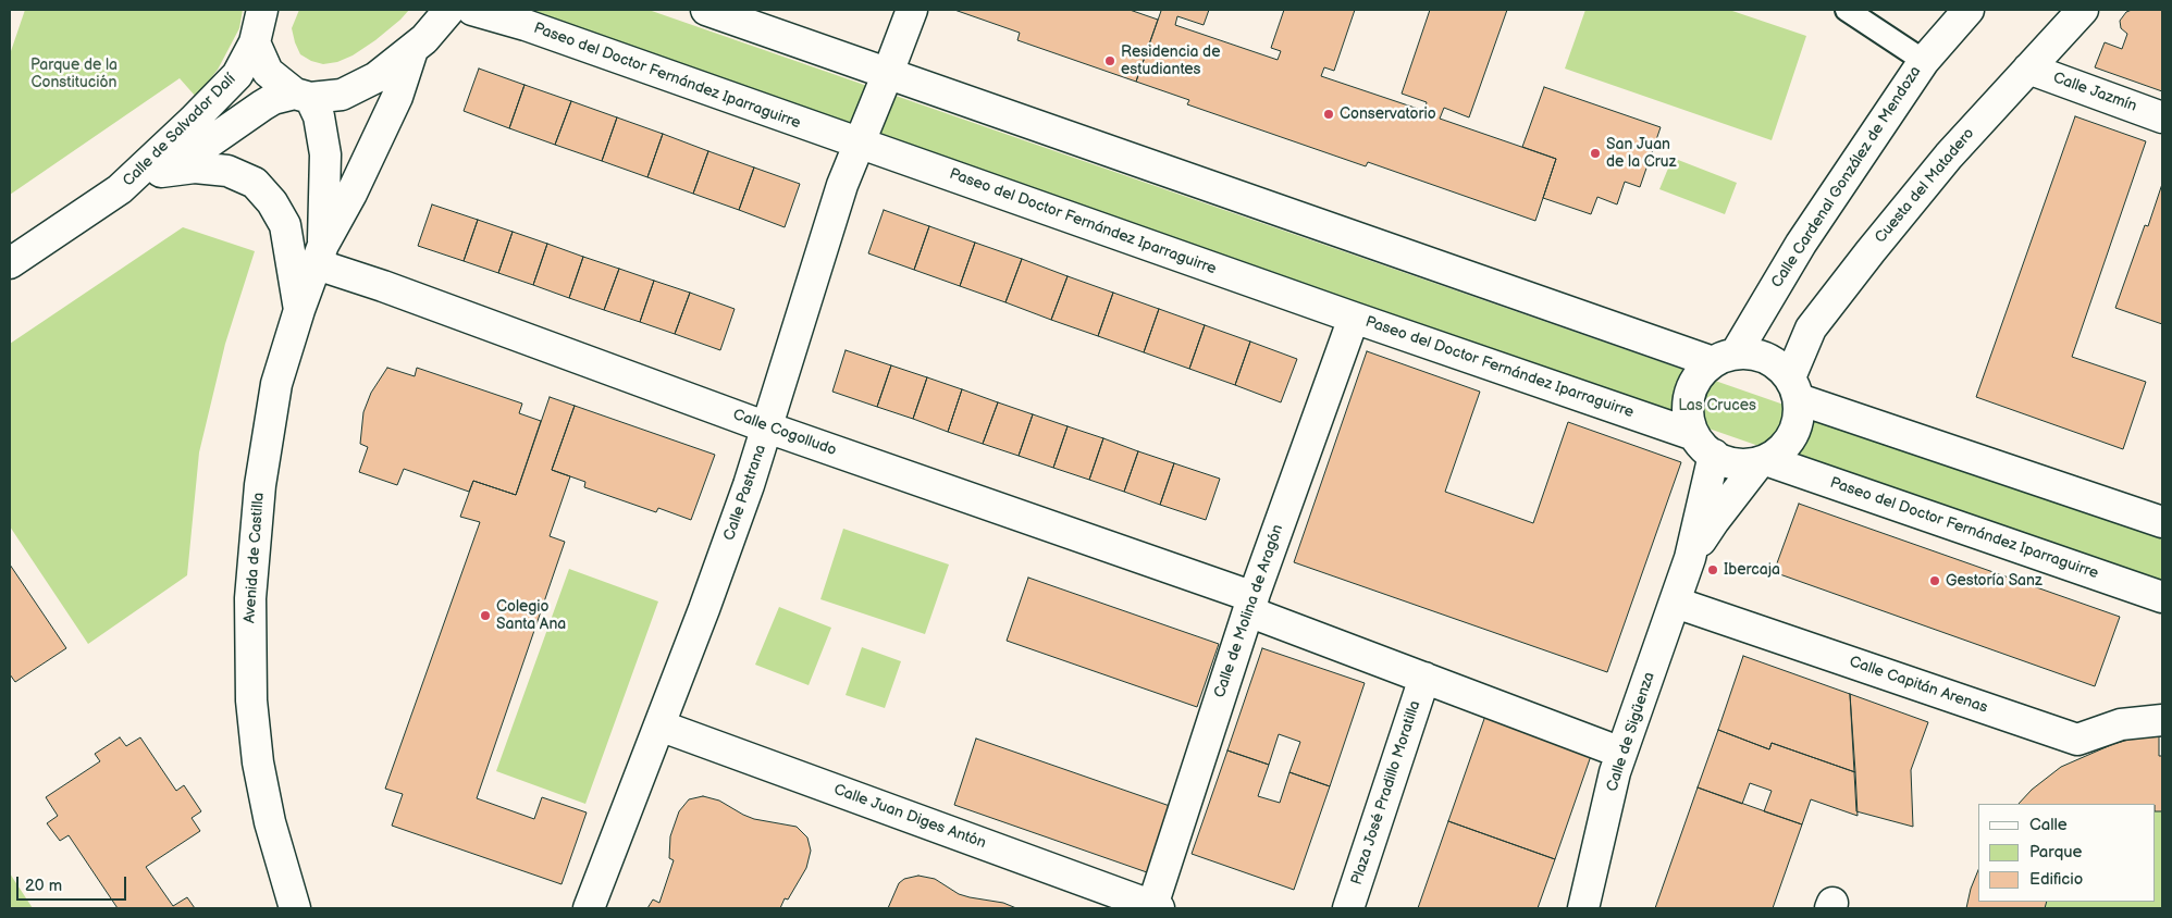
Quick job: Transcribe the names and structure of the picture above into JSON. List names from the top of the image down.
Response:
{
  "streets": {
    "street": [
      "Paseo del Doctor Fernández Iparraguirre",
      "Calle Jazmín",
      "Calle de Salvador Dalí",
      "Calle Cardenal González de Mendoza",
      "Cuesta del Matadero",
      "Calle Cogolludo",
      "Calle Pastrana",
      "Avenida de Castilla",
      "Calle de Molina de Aragón",
      "Calle Capitán Arenas",
      "Calle de Sigüenza",
      "Plaza José Pradillo Moratilla",
      "Calle Juan Diges Antón"
    ]
  },
  "crossings": [
    ["Paseo del Doctor Fernández Iparraguirre", "Calle Cardenal González de Mendoza"],
    ["Paseo del Doctor Fernández Iparraguirre", "Cuesta del Matadero"],
    ["Paseo del Doctor Fernández Iparraguirre", "Calle Pastrana"],
    ["Paseo del Doctor Fernández Iparraguirre", "Calle de Molina de Aragón"],
    ["Paseo del Doctor Fernández Iparraguirre", "Calle de Sigüenza"],
    ["Calle Jazmín", "Cuesta del Matadero"],
    ["Calle de Salvador Dalí", "Avenida de Castilla"],
    ["Calle Cardenal González de Mendoza", "Cuesta del Matadero"],
    ["Calle Cardenal González de Mendoza", "Calle de Sigüenza"],
    ["Cuesta del Matadero", "Calle de Sigüenza"],
    ["Calle Cogolludo", "Calle Pastrana"],
    ["Calle Cogolludo", "Avenida de Castilla"],
    ["Calle Cogolludo", "Calle de Molina de Aragón"],
    ["Calle Pastrana", "Calle Juan Diges Antón"],
    ["Calle de Molina de Aragón", "Calle Juan Diges Antón"],
    ["Calle Capitán Arenas", "Calle de Sigüenza"]
  ],
  "parks": ["Parque de la Constitución", "Las Cruces"],
  "places": [
    "Residencia de estudiantes",
    "Conservatorio",
    "San Juan de la Cruz",
    "Ibercaja",
    "Gestoría Sanz",
    "Colegio Santa Ana"
  ],
  "legend": ["Calle", "Parque", "Edificio"],
  "scale_bar": "20 m"
}
